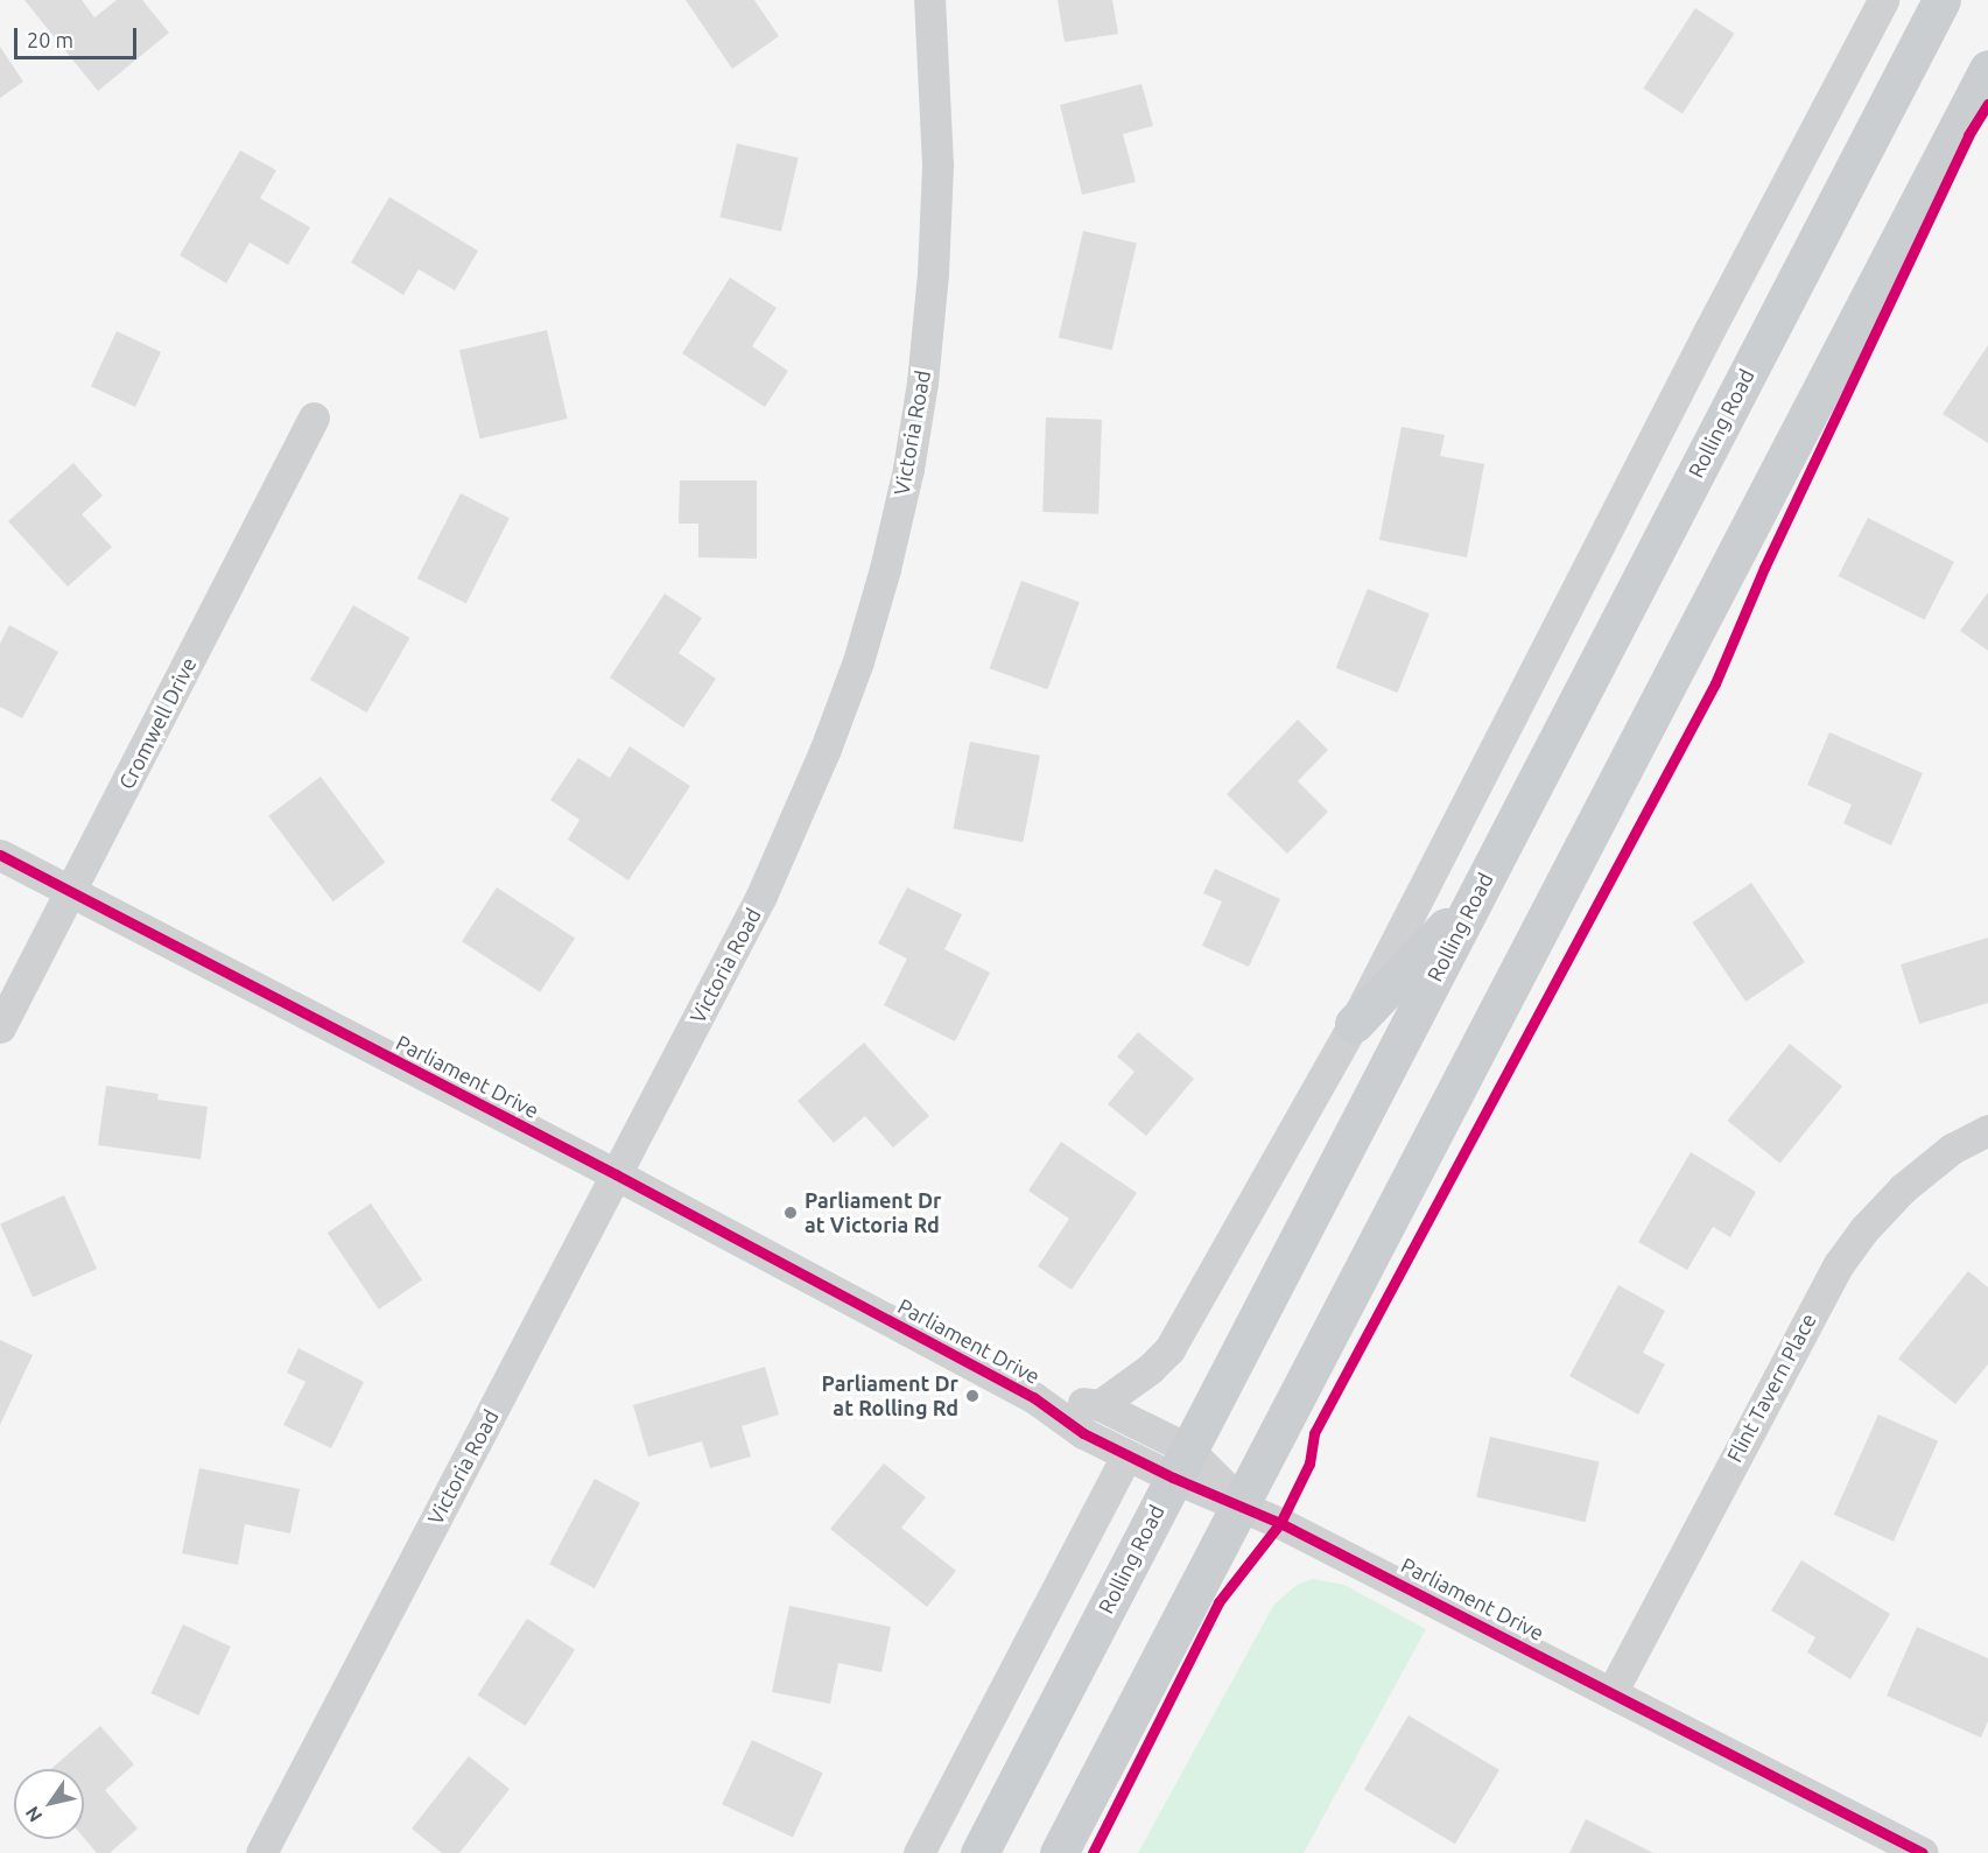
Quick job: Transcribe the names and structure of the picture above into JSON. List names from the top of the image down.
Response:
{
  "streets": {
    "main road": ["Rolling Road"],
    "street": [
      "Victoria Road",
      "Cromwell Drive",
      "Parliament Drive",
      "Flint Tavern Place"
    ]
  },
  "crossings": [
    ["Rolling Road", "Parliament Drive"],
    ["Victoria Road", "Parliament Drive"],
    ["Cromwell Drive", "Parliament Drive"],
    ["Parliament Drive", "Flint Tavern Place"]
  ],
  "places": ["Parliament Dr at Victoria Rd", "Parliament Dr at Rolling Rd"],
  "scale_bar": "20 m",
  "north": "bottom left"
}
